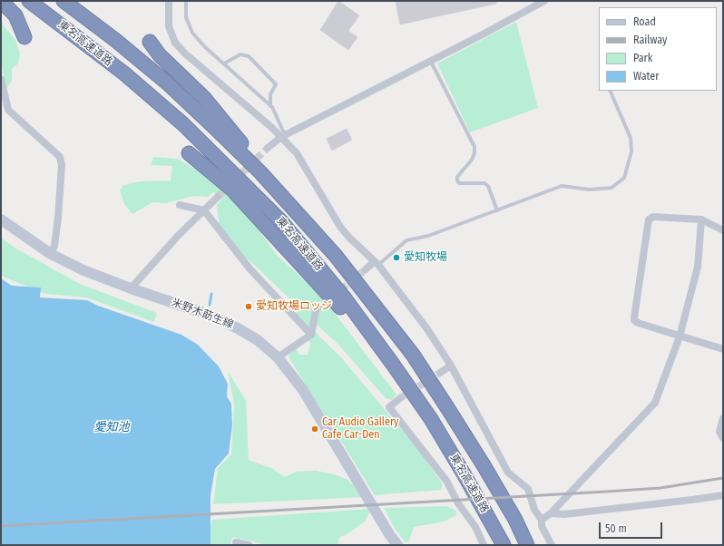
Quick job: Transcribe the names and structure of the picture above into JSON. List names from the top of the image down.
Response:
{
  "streets": {
    "highway": ["東名高速道路"],
    "main road": ["米野木莇生線"]
  },
  "water": ["愛知池"],
  "places": ["愛知牧場", "愛知牧場ロッジ", "Car Audio Gallery Cafe Car-Den"],
  "legend": [
    "Road",
    "Railway",
    "Park",
    "Water"
  ],
  "scale_bar": "50 m"
}
